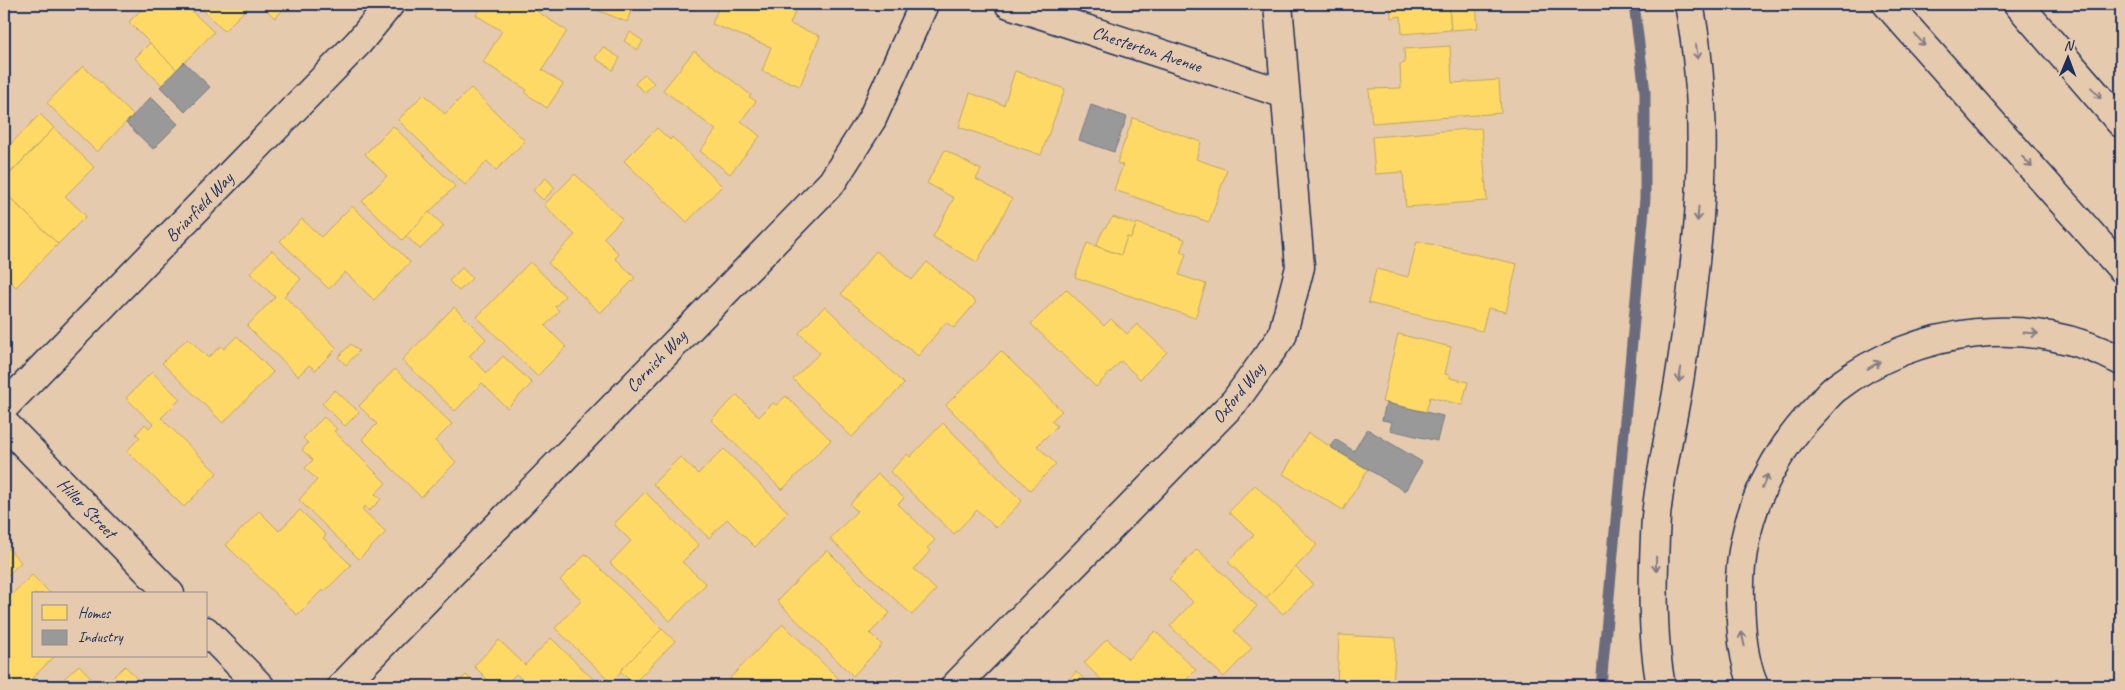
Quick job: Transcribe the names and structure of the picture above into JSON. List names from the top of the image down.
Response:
{
  "streets": {
    "main road": [
      "Chesterton Avenue",
      "Briarfield Way",
      "Cornish Way",
      "Oxford Way",
      "Hiller Street"
    ]
  },
  "crossings": [
    ["Chesterton Avenue", "Oxford Way"]
  ],
  "legend": ["Homes", "Industry"],
  "north": "top"
}
